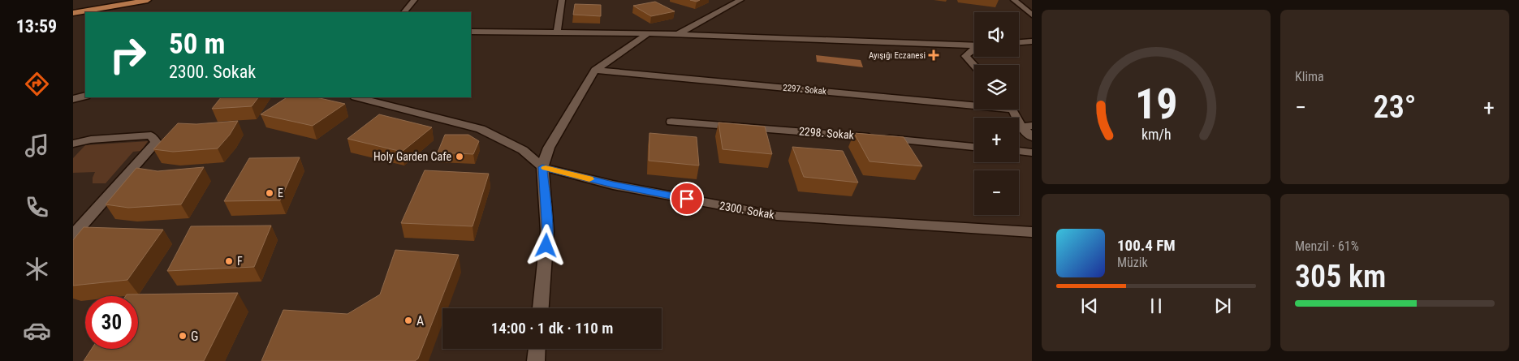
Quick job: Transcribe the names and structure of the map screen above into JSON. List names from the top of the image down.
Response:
{
  "streets": {
    "street": ["2297. Sokak", "2298. Sokak", "2300. Sokak"]
  },
  "places": {
    "health": ["Ayışığı Eczanesi"],
    "other": [
      "Holy Garden Cafe",
      "E",
      "F",
      "A",
      "G"
    ]
  },
  "page": {
    "tabs": "13:59",
    "tile": [
      "Klima",
      ["Menzil · 61%", "305 km"]
    ],
    "map_buttons": ["+", "−"],
    "turn": ["50 m", "2300. Sokak"],
    "heat": ["−", "23°", "+"],
    "song": ["100.4 FM", "Müzik"],
    "limit": "30",
    "trip": "14:00 · 1 dk · 110 m",
    "gauge": ["19", "km/h"]
  }
}
